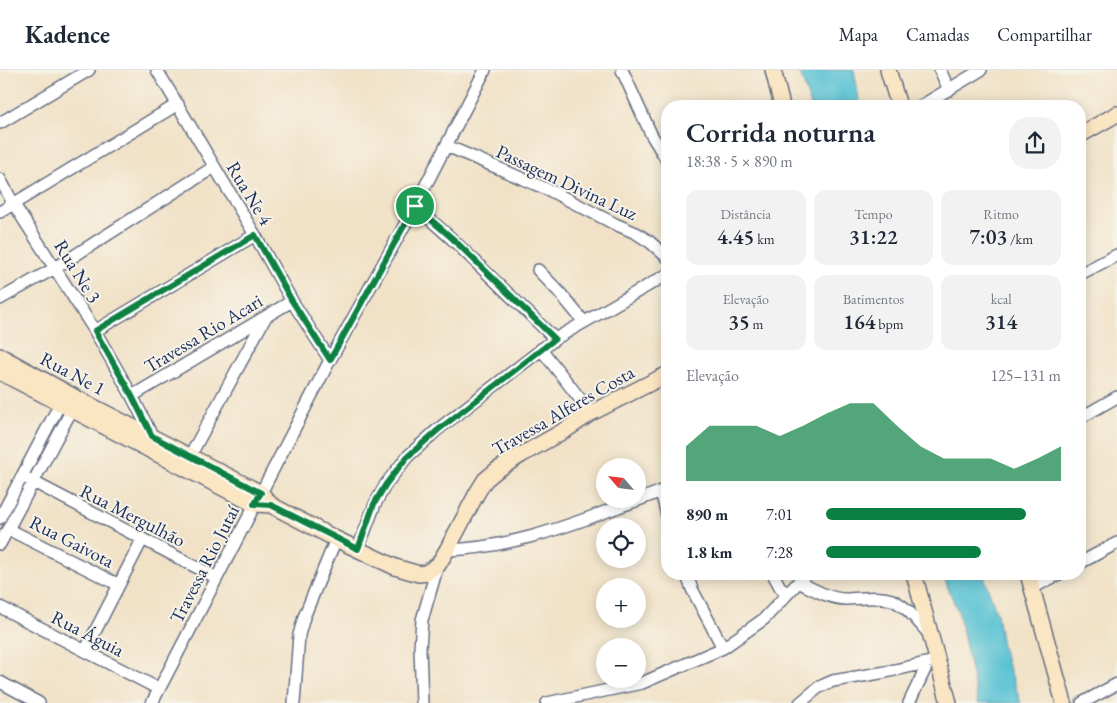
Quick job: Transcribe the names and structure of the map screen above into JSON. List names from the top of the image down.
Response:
{
  "streets": {
    "street": [
      "Passagem Divina Luz",
      "Rua Ne 4",
      "Rua Ne 3",
      "Travessa Rio Acari",
      "Rua Ne 1",
      "Travessa Alferes Costa",
      "Rua Mergulhão",
      "Rua Gaivota",
      "Travessa Rio Jutaí",
      "Rua Águia"
    ]
  },
  "crossings": [
    ["Passagem Divina Luz", "Travessa Rio Jutaí"],
    ["Rua Ne 4", "Travessa Rio Acari"],
    ["Rua Ne 4", "Travessa Rio Jutaí"],
    ["Rua Ne 3", "Travessa Rio Acari"],
    ["Rua Ne 3", "Rua Ne 1"],
    ["Rua Ne 1", "Travessa Rio Jutaí"],
    ["Rua Mergulhão", "Travessa Rio Jutaí"],
    ["Travessa Rio Jutaí", "Rua Águia"]
  ],
  "north": "top left",
  "page": {
    "header": "Kadence",
    "nav": ["Mapa", "Camadas", "Compartilhar"],
    "heading": ["Corrida noturna", "18:38 · 5 × 890 m"],
    "stats": [
      ["Distância", "4.45 km"],
      ["Tempo", "31:22"],
      ["Ritmo", "7:03 /km"],
      ["Elevação", "35 m"],
      ["Batimentos", "164 bpm"],
      ["kcal", "314"]
    ],
    "chart": ["Elevação", "125–131 m"],
    "map_buttons": ["+", "−"],
    "list": [
      {
        "name": "890 m",
        "note": "7:01"
      },
      {
        "name": "1.8 km",
        "note": "7:28"
      }
    ]
  }
}
